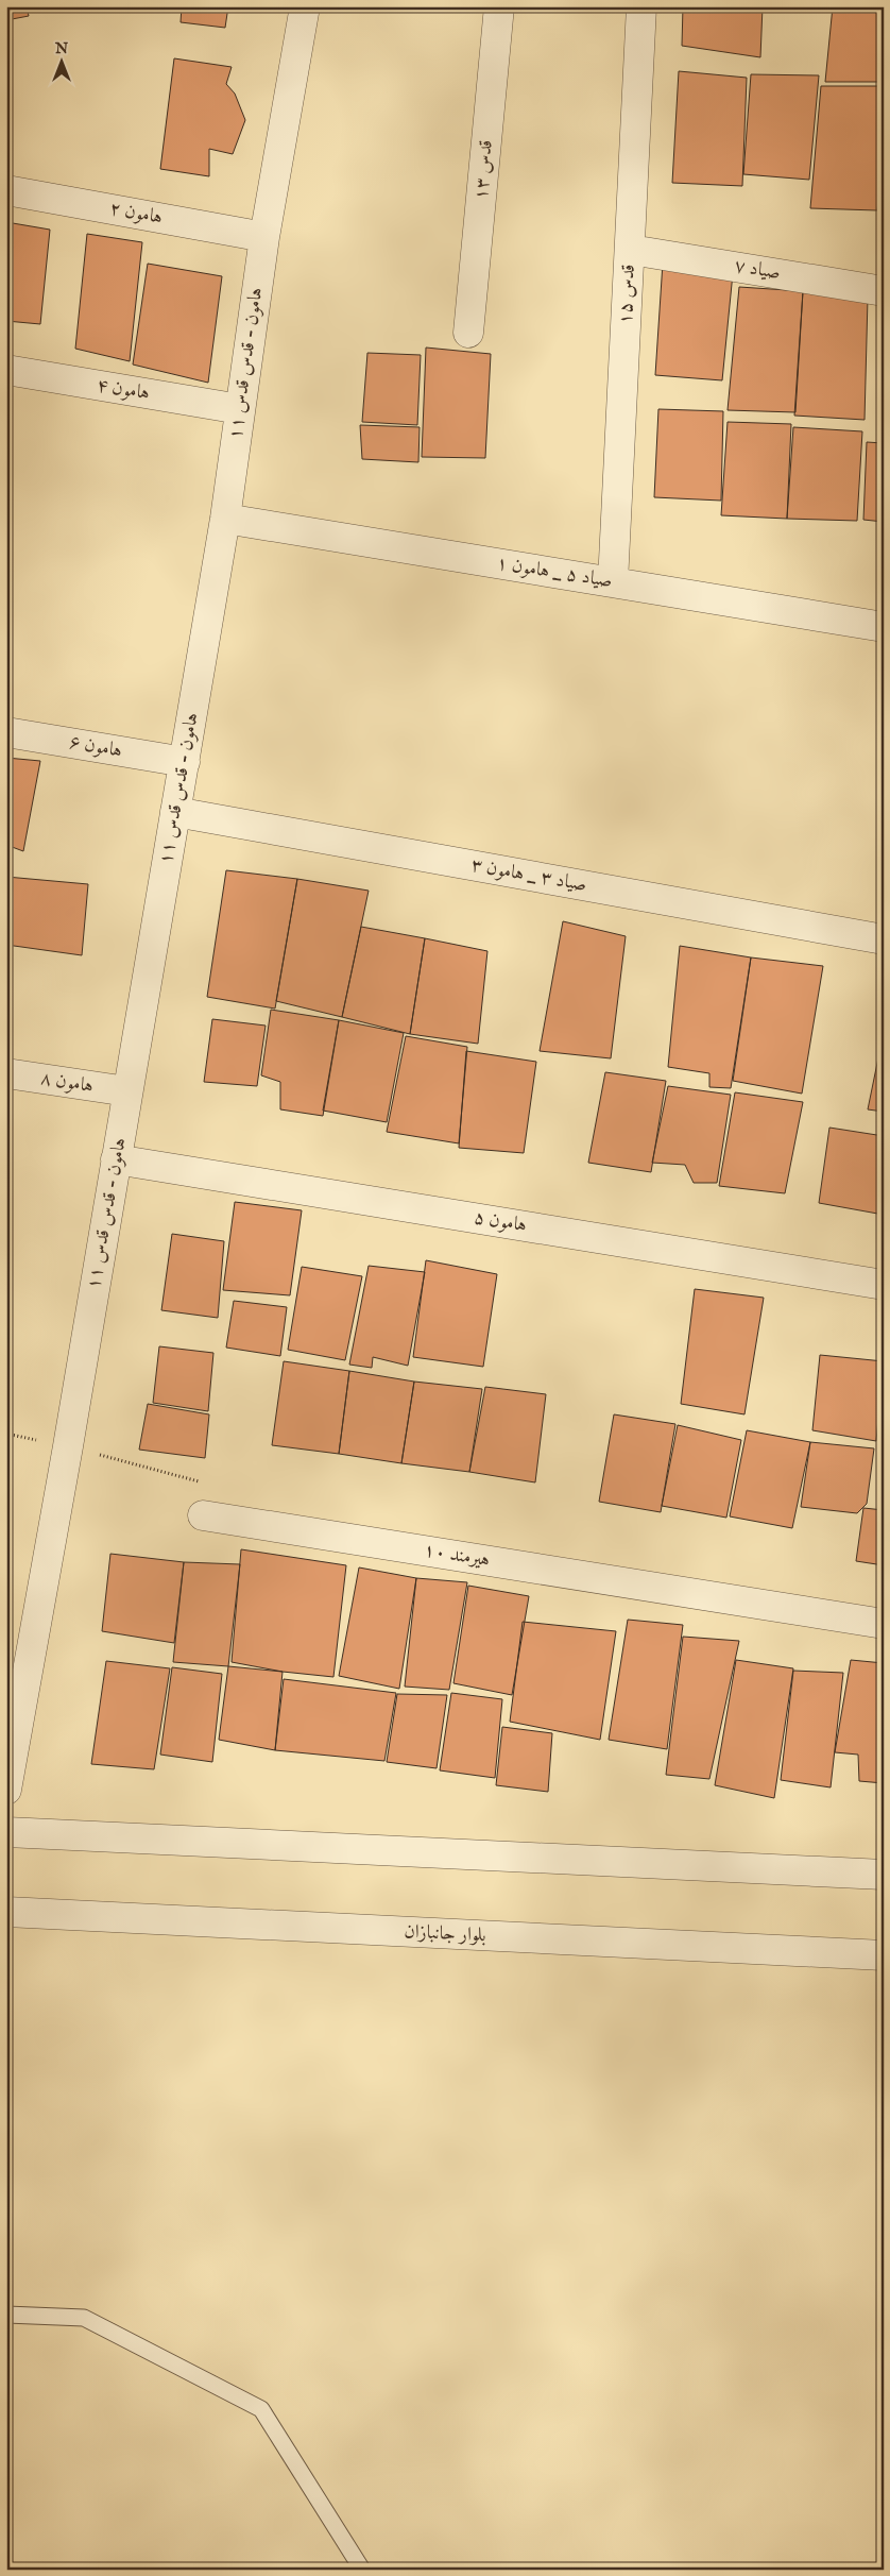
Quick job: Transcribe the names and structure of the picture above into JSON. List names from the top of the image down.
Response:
{
  "streets": {
    "street": [
      "قدس ۱۳",
      "هامون ۲",
      "صیاد ۷",
      "قدس ۱۵",
      "هامون - قدس قدس ۱۱",
      "هامون ۴",
      "صیاد ۵ _ هامون ۱",
      "هامون ۶",
      "صیاد ۳ _ هامون ۳",
      "هامون ۸",
      "هامون ۵",
      "هیرمند ۱۰",
      "بلوار جانبازان"
    ]
  },
  "crossings": [
    ["هامون ۲", "هامون - قدس قدس ۱۱"],
    ["صیاد ۷", "قدس ۱۵"],
    ["قدس ۱۵", "صیاد ۵ _ هامون ۱"],
    ["هامون - قدس قدس ۱۱", "هامون ۴"],
    ["هامون - قدس قدس ۱۱", "صیاد ۵ _ هامون ۱"],
    ["هامون - قدس قدس ۱۱", "هامون ۶"],
    ["هامون - قدس قدس ۱۱", "صیاد ۳ _ هامون ۳"],
    ["هامون - قدس قدس ۱۱", "هامون ۸"],
    ["هامون - قدس قدس ۱۱", "هامون ۵"]
  ],
  "north": "top"
}
